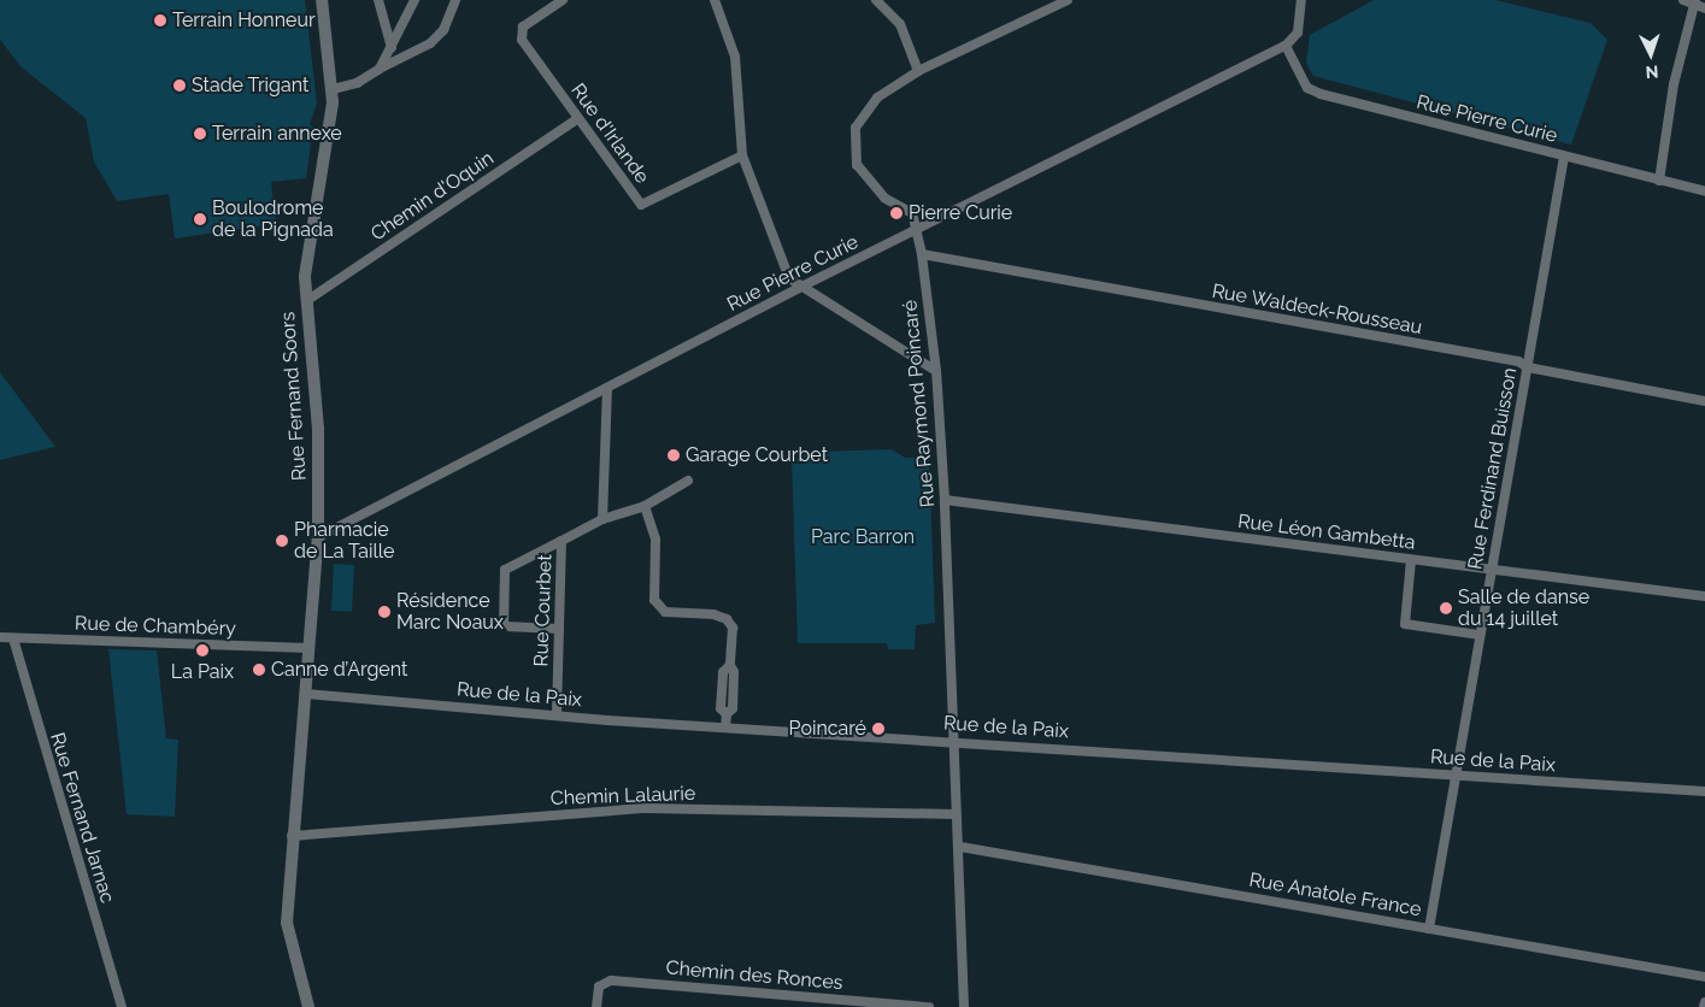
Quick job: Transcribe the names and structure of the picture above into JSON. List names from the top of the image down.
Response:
{
  "streets": {
    "street": [
      "Rue Pierre Curie",
      "Rue d'Irlande",
      "Chemin d'Oquin",
      "Rue Waldeck-Rousseau",
      "Rue Fernand Soors",
      "Rue Raymond Poincaré",
      "Rue Ferdinand Buisson",
      "Rue Léon Gambetta",
      "Rue Courbet",
      "Rue de Chambéry",
      "Rue de la Paix",
      "Chemin Lalaurie",
      "Rue Fernand Jarnac",
      "Rue Anatole France",
      "Chemin des Ronces"
    ]
  },
  "crossings": [
    ["Rue Pierre Curie", "Rue Fernand Soors"],
    ["Rue Pierre Curie", "Rue Raymond Poincaré"],
    ["Rue Pierre Curie", "Rue Ferdinand Buisson"],
    ["Rue d'Irlande", "Chemin d'Oquin"],
    ["Chemin d'Oquin", "Rue Fernand Soors"],
    ["Rue Waldeck-Rousseau", "Rue Raymond Poincaré"],
    ["Rue Waldeck-Rousseau", "Rue Ferdinand Buisson"],
    ["Rue Fernand Soors", "Rue de Chambéry"],
    ["Rue Fernand Soors", "Rue de la Paix"],
    ["Rue Fernand Soors", "Chemin Lalaurie"],
    ["Rue Raymond Poincaré", "Rue Léon Gambetta"],
    ["Rue Raymond Poincaré", "Rue de la Paix"],
    ["Rue Raymond Poincaré", "Chemin Lalaurie"],
    ["Rue Raymond Poincaré", "Rue Anatole France"],
    ["Rue Ferdinand Buisson", "Rue Léon Gambetta"],
    ["Rue Ferdinand Buisson", "Rue de la Paix"],
    ["Rue Ferdinand Buisson", "Rue Anatole France"],
    ["Rue Courbet", "Rue de la Paix"],
    ["Rue de Chambéry", "Rue Fernand Jarnac"]
  ],
  "parks": ["Parc Barron"],
  "places": [
    "Terrain Honneur",
    "Stade Trigant",
    "Terrain annexe",
    "Pierre Curie",
    "Boulodrome de la Pignada",
    "Garage Courbet",
    "Pharmacie de La Taille",
    "Salle de danse du 14 juillet",
    "Résidence Marc Noaux",
    "La Paix",
    "Canne d’Argent",
    "Poincaré"
  ],
  "north": "bottom"
}
